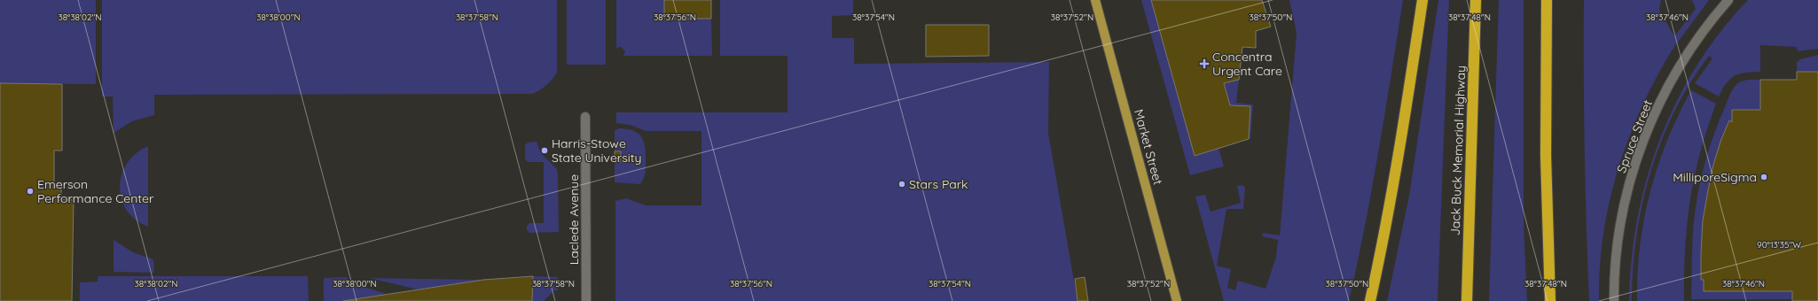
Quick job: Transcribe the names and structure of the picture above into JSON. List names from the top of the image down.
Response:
{
  "streets": {
    "highway": ["Jack Buck Memorial Highway"],
    "main road": ["Market Street"],
    "street": ["Spruce Street", "Laclede Avenue"]
  },
  "places": {
    "health": ["Concentra Urgent Care"],
    "other": [
      "Harris-Stowe State University",
      "MilliporeSigma",
      "Stars Park",
      "Emerson Performance Center"
    ]
  },
  "coordinates": [
    "38°38'02\"N",
    "38°38'00\"N",
    "38°37'54\"N",
    "38°37'58\"N",
    "38°37'56\"N",
    "38°37'52\"N",
    "38°37'50\"N",
    "38°37'48\"N",
    "38°37'46\"N",
    "90°13'35\"W"
  ]
}
